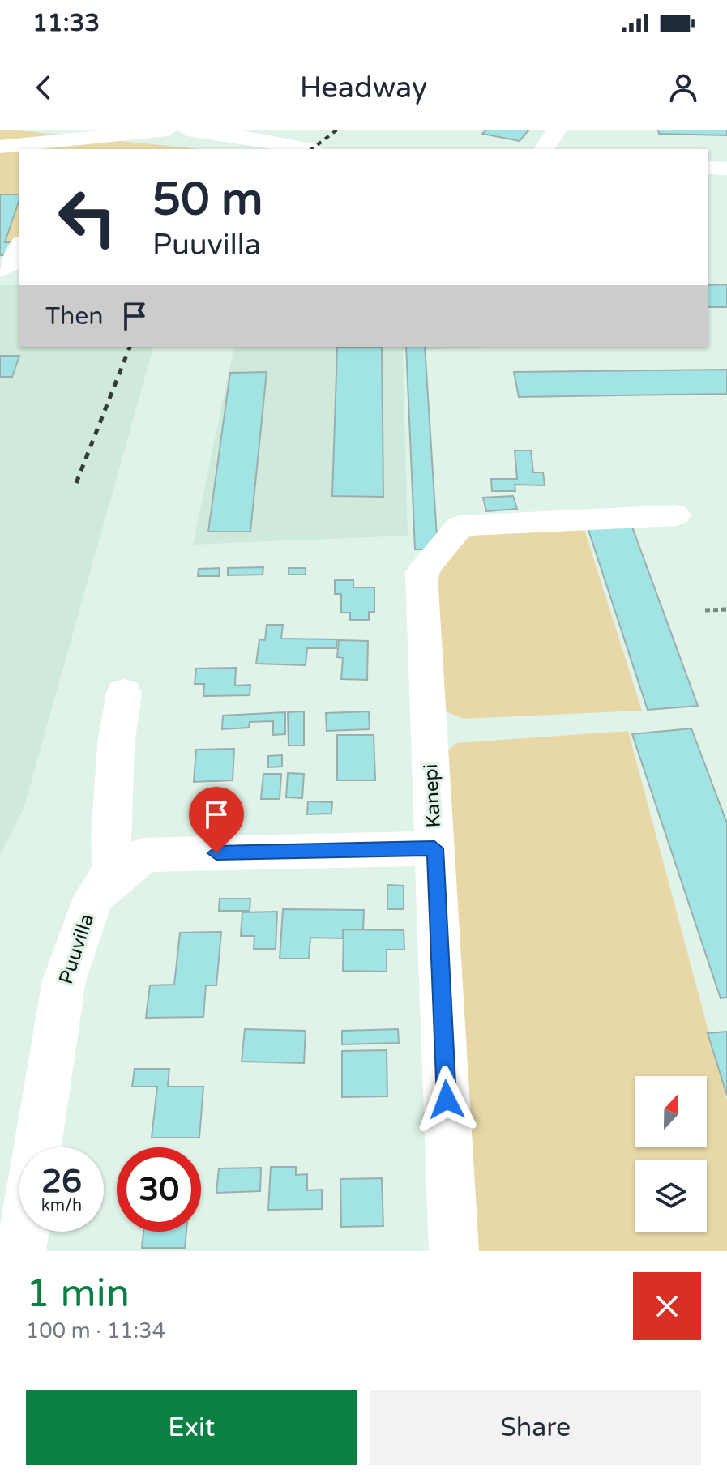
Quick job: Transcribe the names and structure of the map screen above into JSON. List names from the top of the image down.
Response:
{
  "streets": {
    "street": ["Kanepi", "Puuvilla"]
  },
  "crossings": [
    ["Kanepi", "Puuvilla"]
  ],
  "north": "top",
  "page": {
    "status": "11:33",
    "header": "Headway",
    "turn": ["50 m", "Puuvilla"],
    "then": "Then",
    "speed": "26 km/h",
    "limit": "30",
    "heading": ["1 min", "100 m · 11:34"],
    "buttons": ["Exit", "Share"]
  }
}
